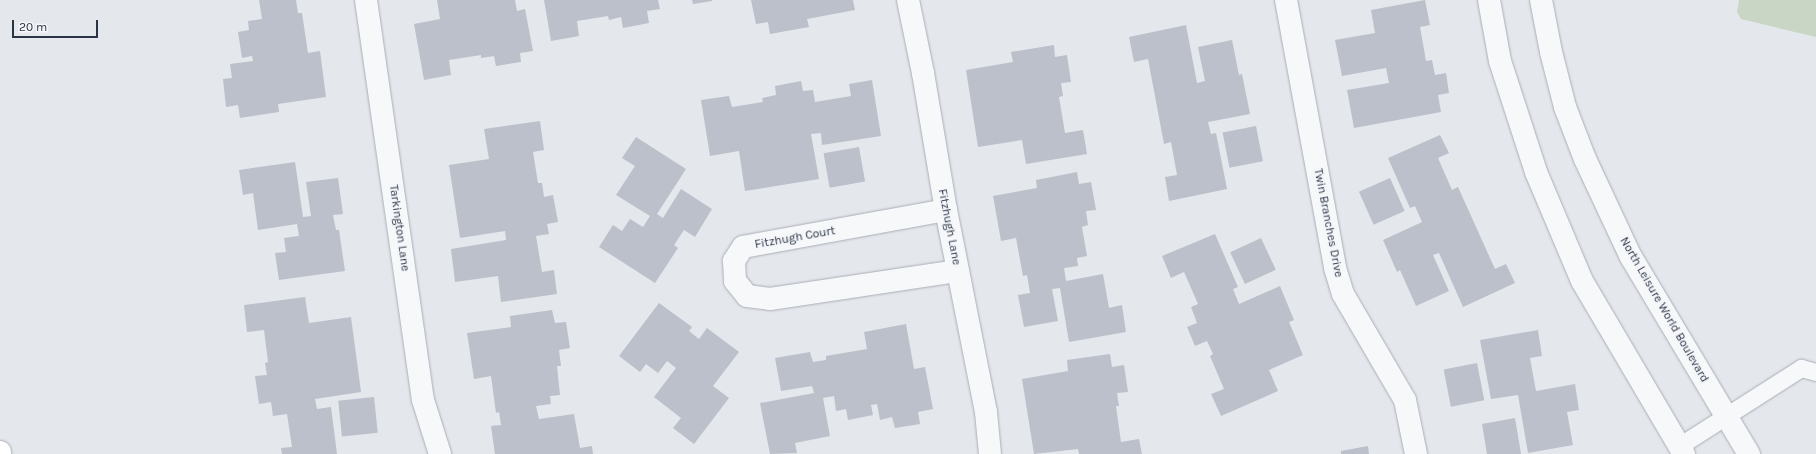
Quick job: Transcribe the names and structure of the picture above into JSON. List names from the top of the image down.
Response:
{
  "streets": {
    "street": [
      "Twin Branches Drive",
      "Fitzhugh Lane",
      "Tarkington Lane",
      "Fitzhugh Court",
      "North Leisure World Boulevard"
    ]
  },
  "crossings": [
    ["Fitzhugh Lane", "Fitzhugh Court"]
  ],
  "scale_bar": "20 m"
}
